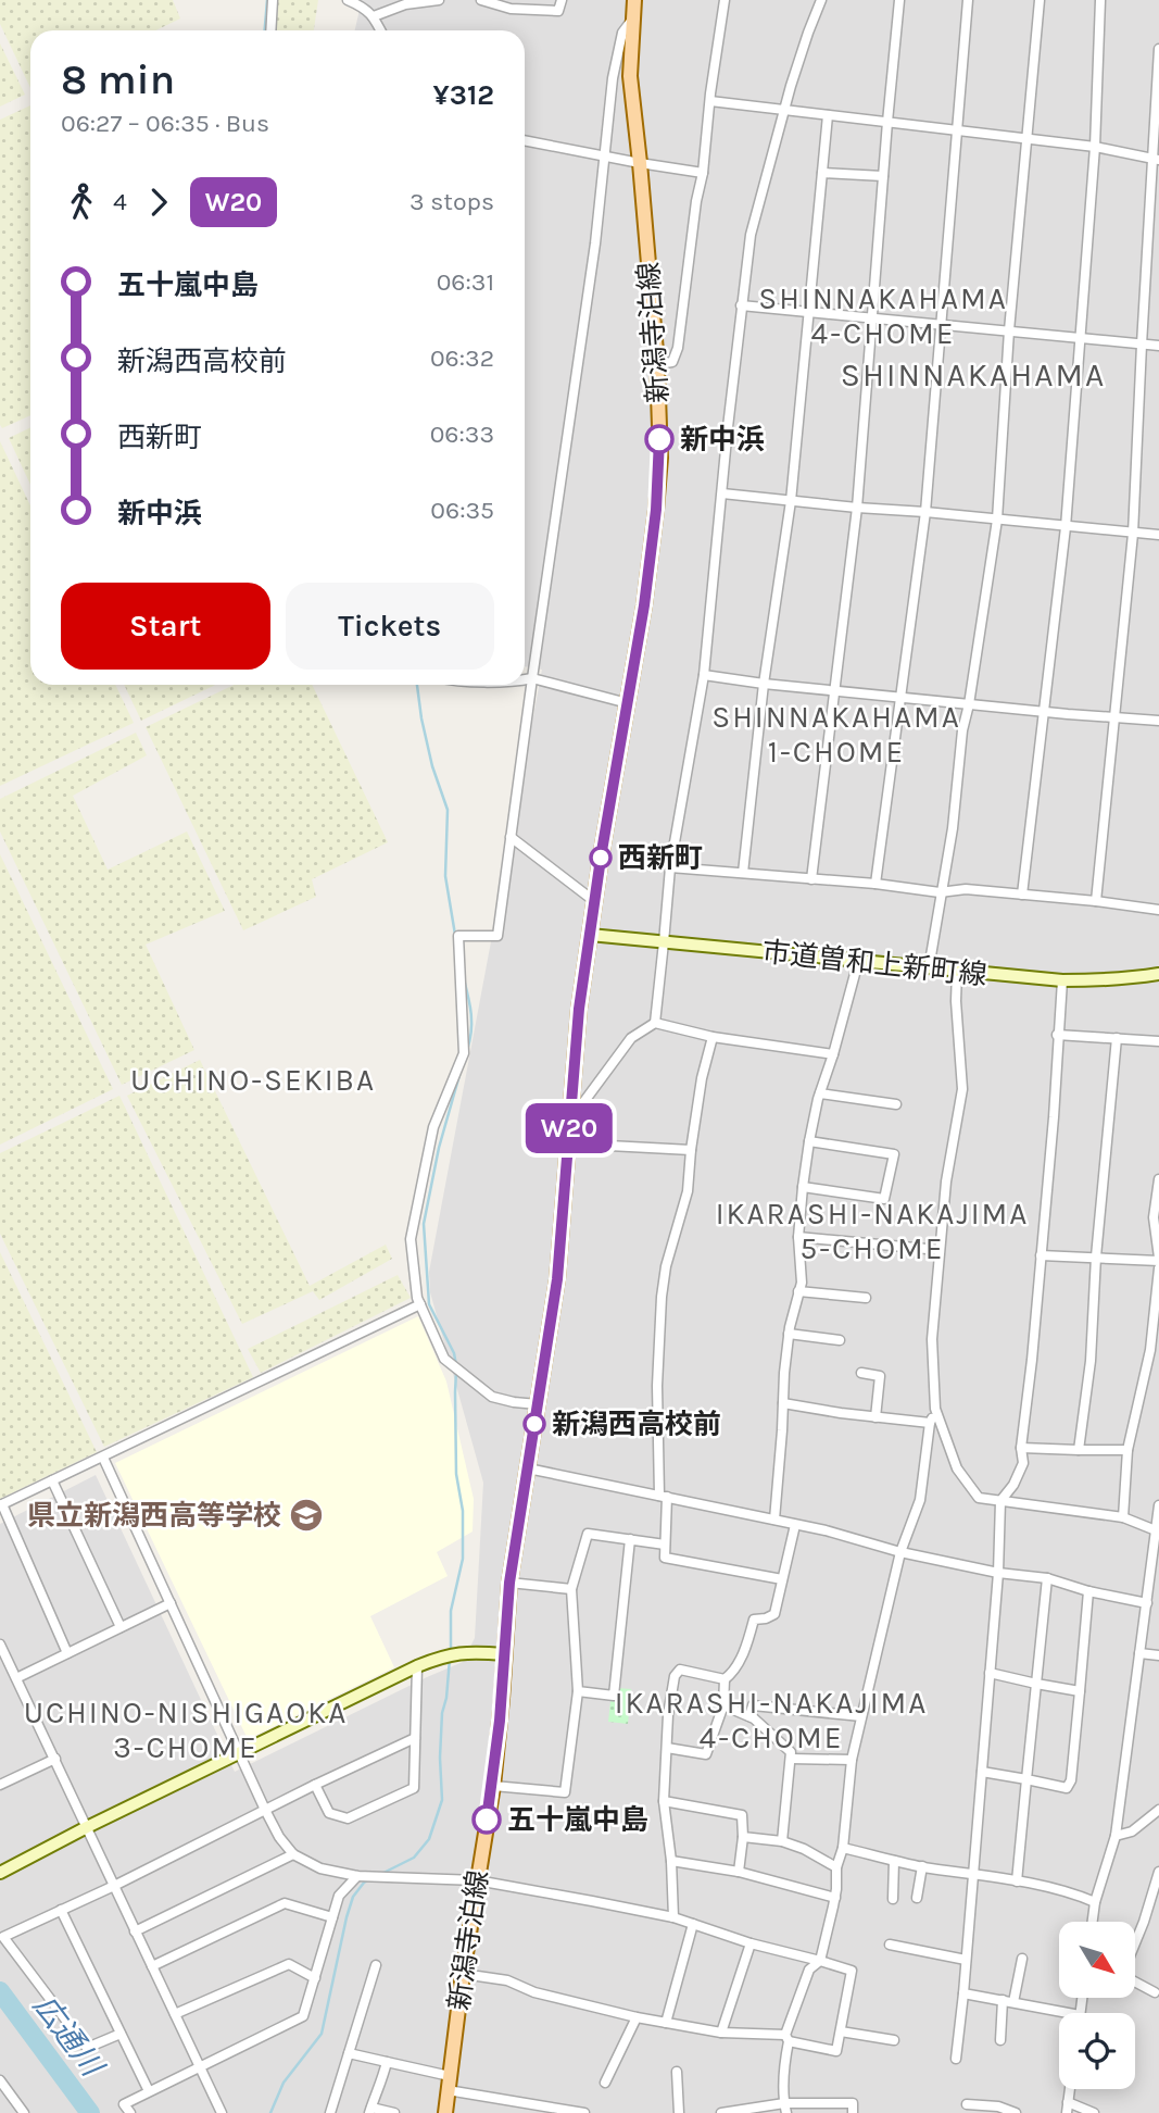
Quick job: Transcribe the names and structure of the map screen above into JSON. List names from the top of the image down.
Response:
{
  "streets": {
    "main road": ["新潟寺泊線"],
    "street": ["市道曽和上新町線"]
  },
  "crossings": [
    ["新潟寺泊線", "市道曽和上新町線"]
  ],
  "districts": [
    "SHINNAKAHAMA 4-CHOME",
    "SHINNAKAHAMA",
    "SHINNAKAHAMA 1-CHOME",
    "UCHINO-SEKIBA",
    "IKARASHI-NAKAJIMA 5-CHOME",
    "IKARASHI-NAKAJIMA 4-CHOME",
    "UCHINO-NISHIGAOKA 3-CHOME"
  ],
  "water": ["広通川"],
  "places": {
    "other": [
      "新中浜",
      "西新町",
      "新潟西高校前",
      "五十嵐中島"
    ],
    "school or university": ["県立新潟西高等学校"]
  },
  "lines": ["bus line W20"],
  "north": "bottom right",
  "page": {
    "on_map": "W20",
    "heading": ["8 min", "06:27 – 06:35 · Bus", "¥312"],
    "legs": ["4", "W20", "3 stops"],
    "list": [
      {
        "name": "五十嵐中島",
        "value": "06:31"
      },
      {
        "name": "新潟西高校前",
        "value": "06:32"
      },
      {
        "name": "西新町",
        "value": "06:33"
      },
      {
        "name": "新中浜",
        "value": "06:35"
      }
    ],
    "buttons": ["Start", "Tickets"]
  }
}
